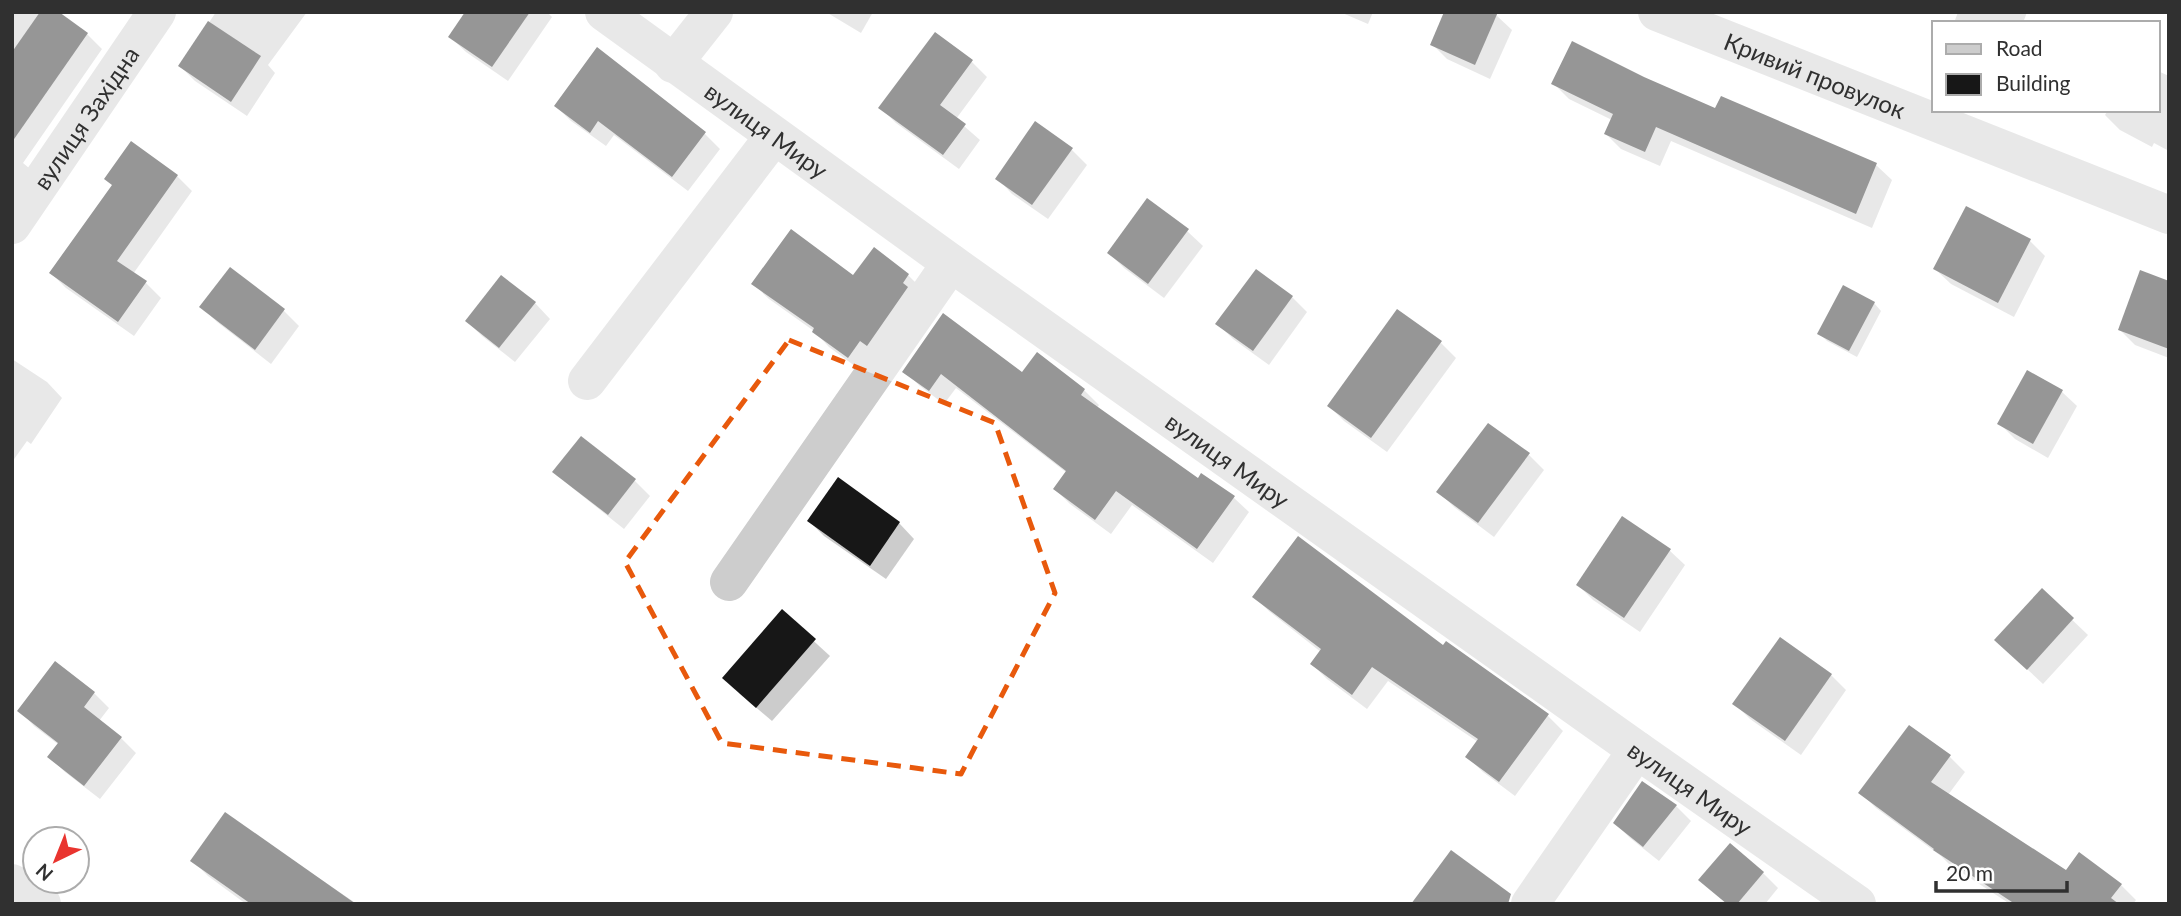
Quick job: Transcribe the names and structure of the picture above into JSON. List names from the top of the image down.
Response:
{
  "streets": {
    "street": ["Кривий провулок", "вулиця Західна", "вулиця Миру"]
  },
  "legend": ["Road", "Building"],
  "scale_bar": "20 m",
  "north": "bottom left"
}
